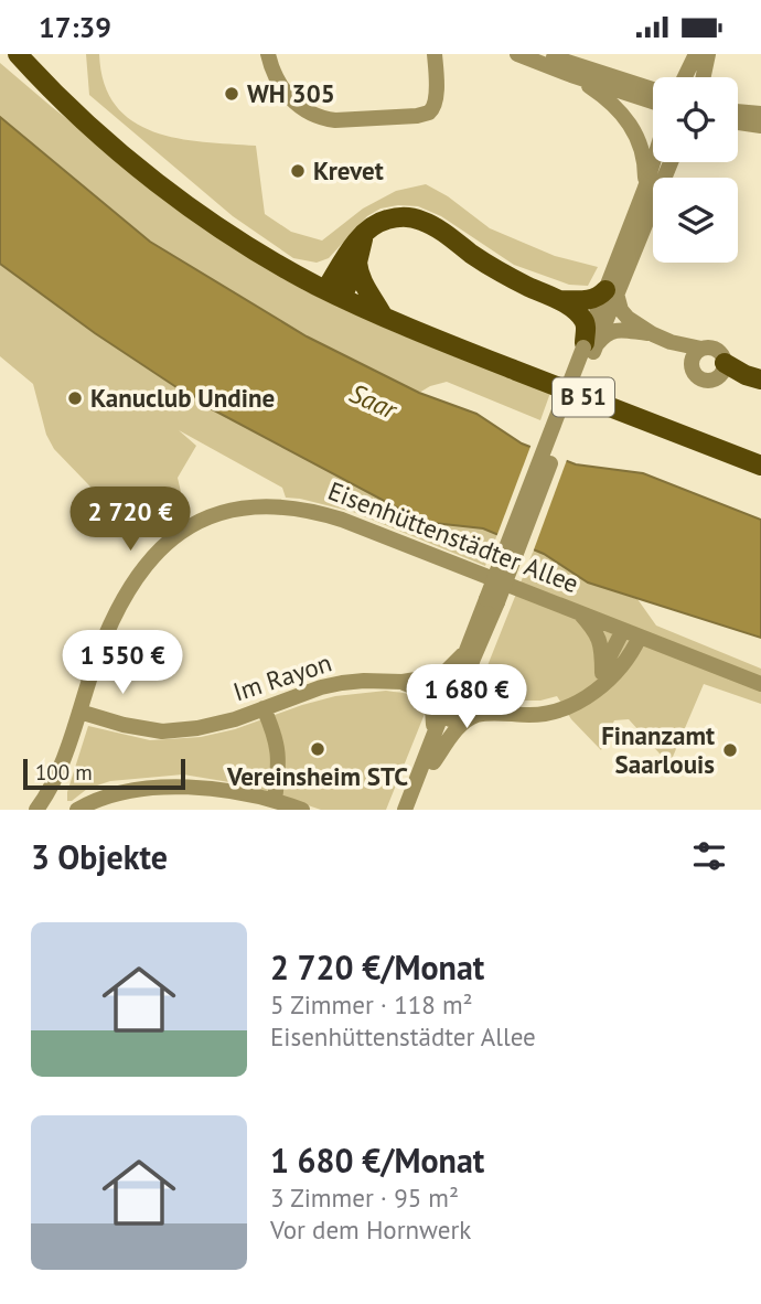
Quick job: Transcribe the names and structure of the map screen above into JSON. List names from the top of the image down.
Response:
{
  "streets": {
    "main road": ["B 51"],
    "street": ["Eisenhüttenstädter Allee", "Im Rayon"]
  },
  "crossings": [
    ["Eisenhüttenstädter Allee", "Im Rayon"]
  ],
  "water": ["Saar"],
  "places": [
    "WH 305",
    "Krevet",
    "Kanuclub Undine",
    "Vereinsheim STC",
    "Finanzamt Saarlouis"
  ],
  "scale_bar": "100 m",
  "page": {
    "status": "17:39",
    "price": ["2 720 €", "1 550 €", "1 680 €"],
    "scale": "100 m",
    "heading": "3 Objekte",
    "list": [
      {
        "name": "2 720 €/Monat",
        "note": "5 Zimmer · 118 m² · Eisenhüttenstädter Allee"
      },
      {
        "name": "1 680 €/Monat",
        "note": "3 Zimmer · 95 m² · Vor dem Hornwerk"
      }
    ]
  }
}
